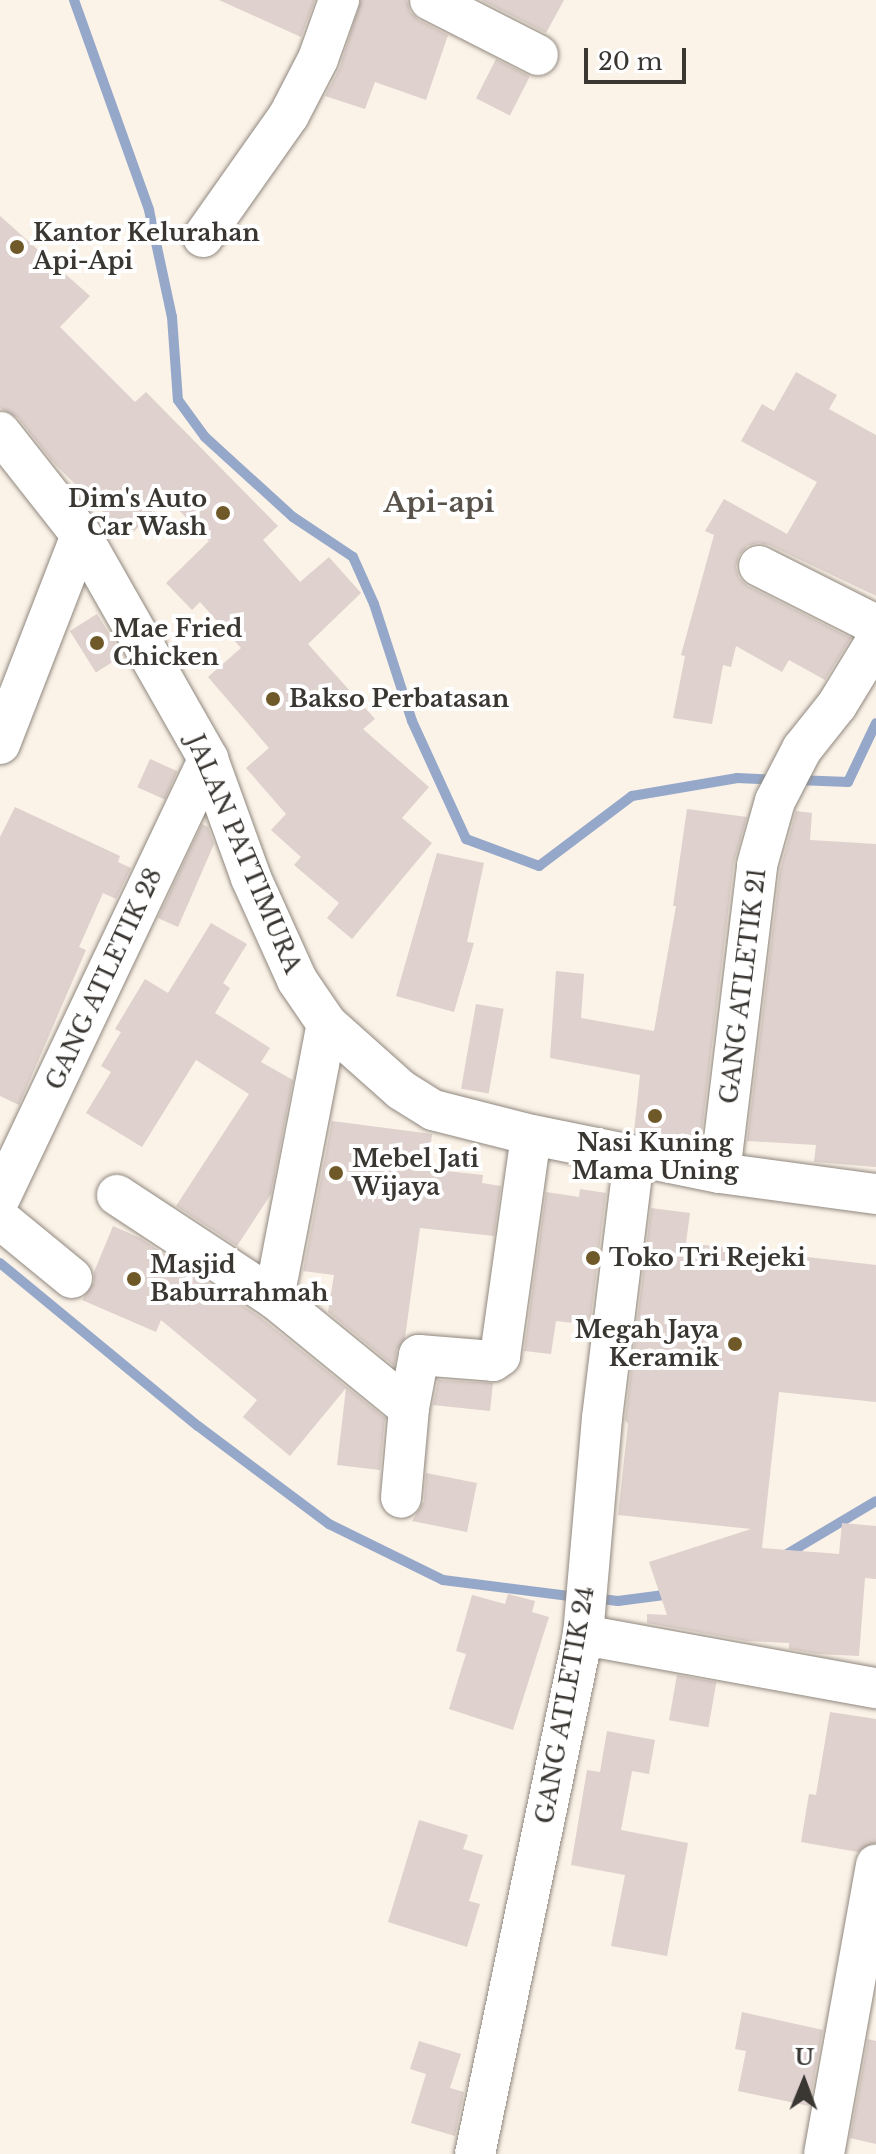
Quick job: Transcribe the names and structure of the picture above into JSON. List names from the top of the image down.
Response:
{
  "streets": {
    "street": [
      "JALAN PATTIMURA",
      "GANG ATLETIK 28",
      "GANG ATLETIK 21",
      "GANG ATLETIK 24"
    ]
  },
  "crossings": [
    ["JALAN PATTIMURA", "GANG ATLETIK 28"],
    ["JALAN PATTIMURA", "GANG ATLETIK 21"],
    ["JALAN PATTIMURA", "GANG ATLETIK 24"]
  ],
  "districts": ["Api-api"],
  "places": [
    "Kantor Kelurahan Api-Api",
    "Dim's Auto Car Wash",
    "Mae Fried Chicken",
    "Bakso Perbatasan",
    "Nasi Kuning Mama Uning",
    "Mebel Jati Wijaya",
    "Toko Tri Rejeki",
    "Masjid Baburrahmah",
    "Megah Jaya Keramik"
  ],
  "scale_bar": "20 m",
  "north": "top"
}
